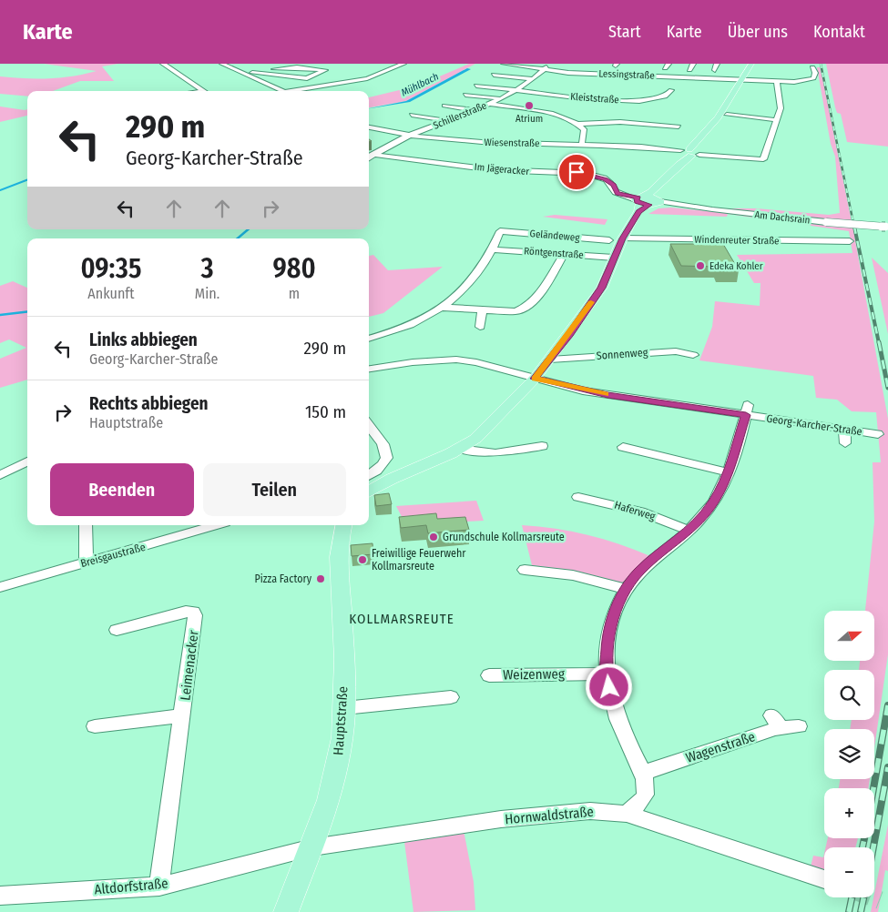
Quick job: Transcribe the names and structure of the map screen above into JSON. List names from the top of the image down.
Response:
{
  "streets": {
    "main road": ["Hauptstraße"],
    "street": [
      "Lessingstraße",
      "Kleiststraße",
      "Schillerstraße",
      "Wiesenstraße",
      "Im Jägeracker",
      "Am Dachsrain",
      "Geländeweg",
      "Windenreuter Straße",
      "Röntgenstraße",
      "Sonnenweg",
      "Georg-Karcher-Straße",
      "Haferweg",
      "Breisgaustraße",
      "Leimenacker",
      "Weizenweg",
      "Wagenstraße",
      "Hornwaldstraße",
      "Altdorfstraße"
    ]
  },
  "crossings": [
    ["Lessingstraße", "Schillerstraße"],
    ["Kleiststraße", "Schillerstraße"],
    ["Schillerstraße", "Wiesenstraße"],
    ["Schillerstraße", "Im Jägeracker"],
    ["Im Jägeracker", "Am Dachsrain"],
    ["Geländeweg", "Röntgenstraße"],
    ["Leimenacker", "Altdorfstraße"],
    ["Hauptstraße", "Hornwaldstraße"],
    ["Hauptstraße", "Altdorfstraße"],
    ["Hornwaldstraße", "Altdorfstraße"]
  ],
  "districts": ["KOLLMARSREUTE"],
  "water": ["Mühlbach"],
  "places": [
    "Atrium",
    "Edeka Kohler",
    "Grundschule Kollmarsreute",
    "Freiwillige Feuerwehr Kollmarsreute",
    "Pizza Factory"
  ],
  "north": "right",
  "page": {
    "header": "Karte",
    "nav": [
      "Start",
      "Karte",
      "Über uns",
      "Kontakt"
    ],
    "turn": ["290 m", "Georg-Karcher-Straße"],
    "eta": [
      "09:35",
      "Ankunft",
      "3",
      "Min.",
      "980",
      "m"
    ],
    "list": [
      {
        "name": "Links abbiegen",
        "note": "Georg-Karcher-Straße",
        "value": "290 m"
      },
      {
        "name": "Rechts abbiegen",
        "note": "Hauptstraße",
        "value": "150 m"
      }
    ],
    "buttons": ["Beenden", "Teilen"],
    "map_buttons": ["+", "−"]
  }
}
